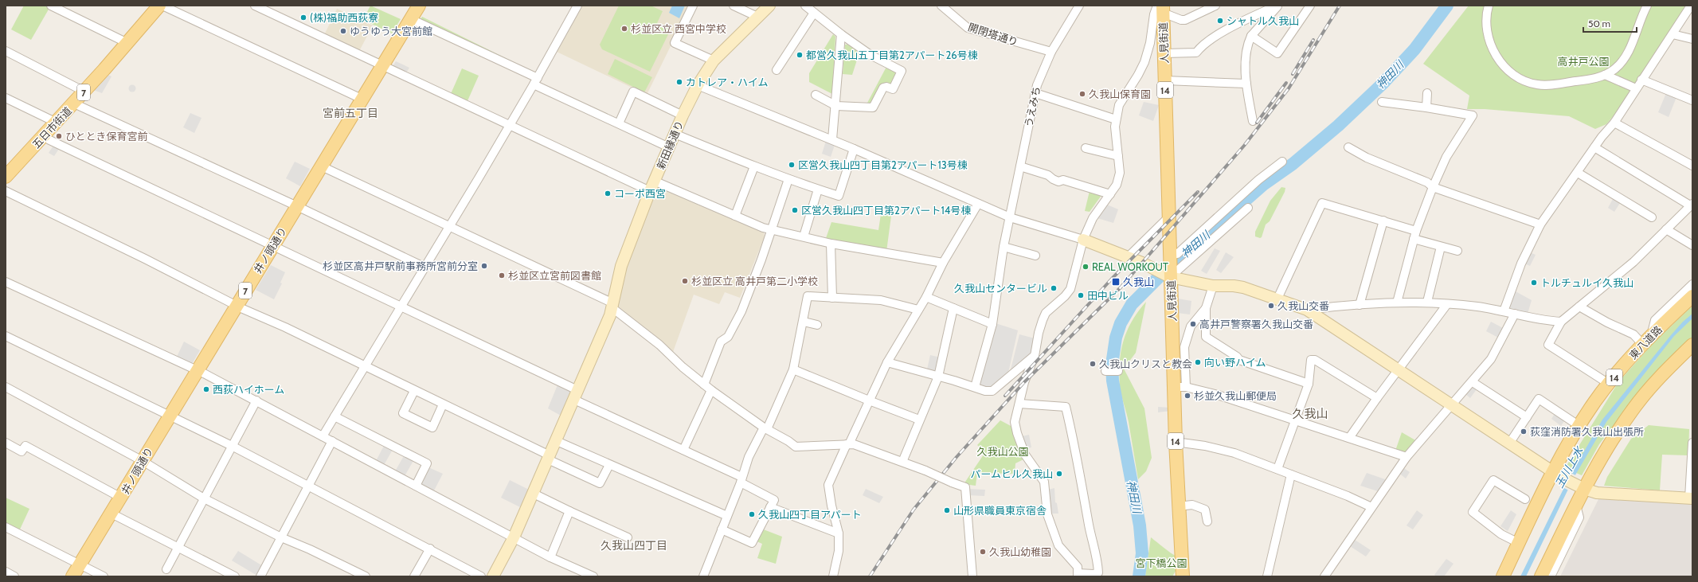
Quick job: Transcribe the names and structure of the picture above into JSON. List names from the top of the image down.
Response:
{
  "streets": {
    "main road": [
      "人見街道",
      "14",
      "7",
      "五日市街道",
      "井ノ頭通り",
      "東八道路"
    ],
    "street": ["開閉塔通り", "うえみち", "新田縁通り"]
  },
  "crossings": [
    ["開閉塔通り", "うえみち"]
  ],
  "districts": ["宮前五丁目", "久我山", "久我山四丁目"],
  "water": ["神田川", "玉川上水"],
  "parks": ["高井戸公園", "久我山公園", "宮下橋公園"],
  "places": {
    "other": [
      "(株)福助西荻寮",
      "シャトル久我山",
      "杉並区立 西宮中学校",
      "ゆうゆう大宮前館",
      "都営久我山五丁目第2アパート26号棟",
      "カトレア・ハイム",
      "久我山保育園",
      "ひととき保育宮前",
      "区営久我山四丁目第2アパート13号棟",
      "コーポ西宮",
      "区営久我山四丁目第2アパート14号棟",
      "杉並区高井戸駅前事務所宮前分室",
      "REAL WORKOUT",
      "杉並区立宮前図書館",
      "杉並区立 高井戸第二小学校",
      "トルチュルイ久我山",
      "久我山センタービル",
      "田中ビル",
      "久我山交番",
      "高井戸警察署久我山交番",
      "向い野ハイム",
      "久我山クリスと教会",
      "西荻ハイホーム",
      "杉並久我山郵便局",
      "荻窪消防署久我山出張所",
      "パームヒル久我山",
      "山形県職員東京宿舎",
      "久我山四丁目アパート",
      "久我山幼稚園"
    ],
    "transit": ["久我山"]
  },
  "scale_bar": "50 m"
}
